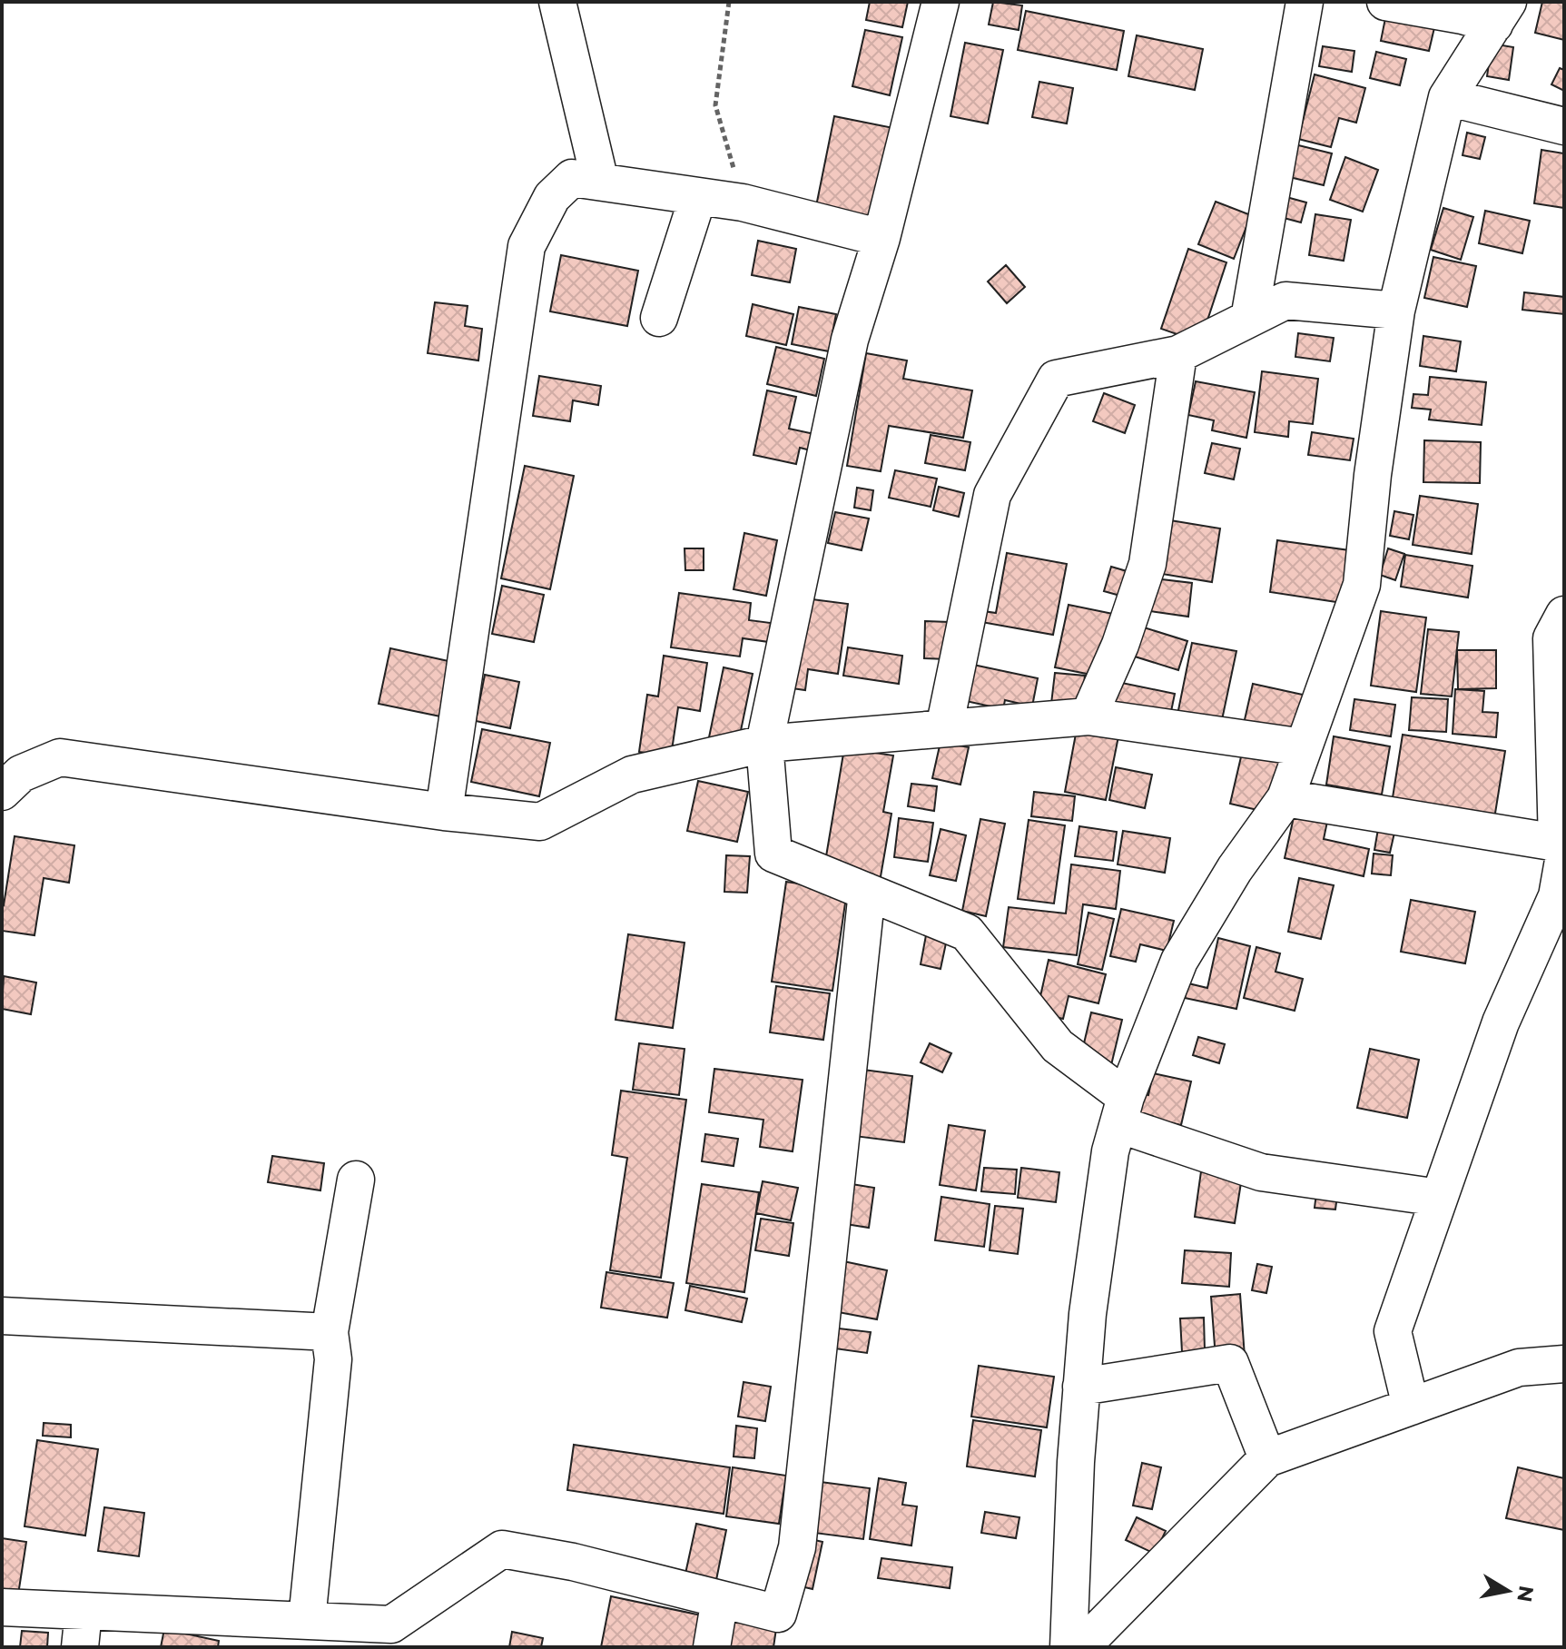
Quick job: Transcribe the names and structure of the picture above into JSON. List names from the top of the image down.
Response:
{
  "north": "right"
}
